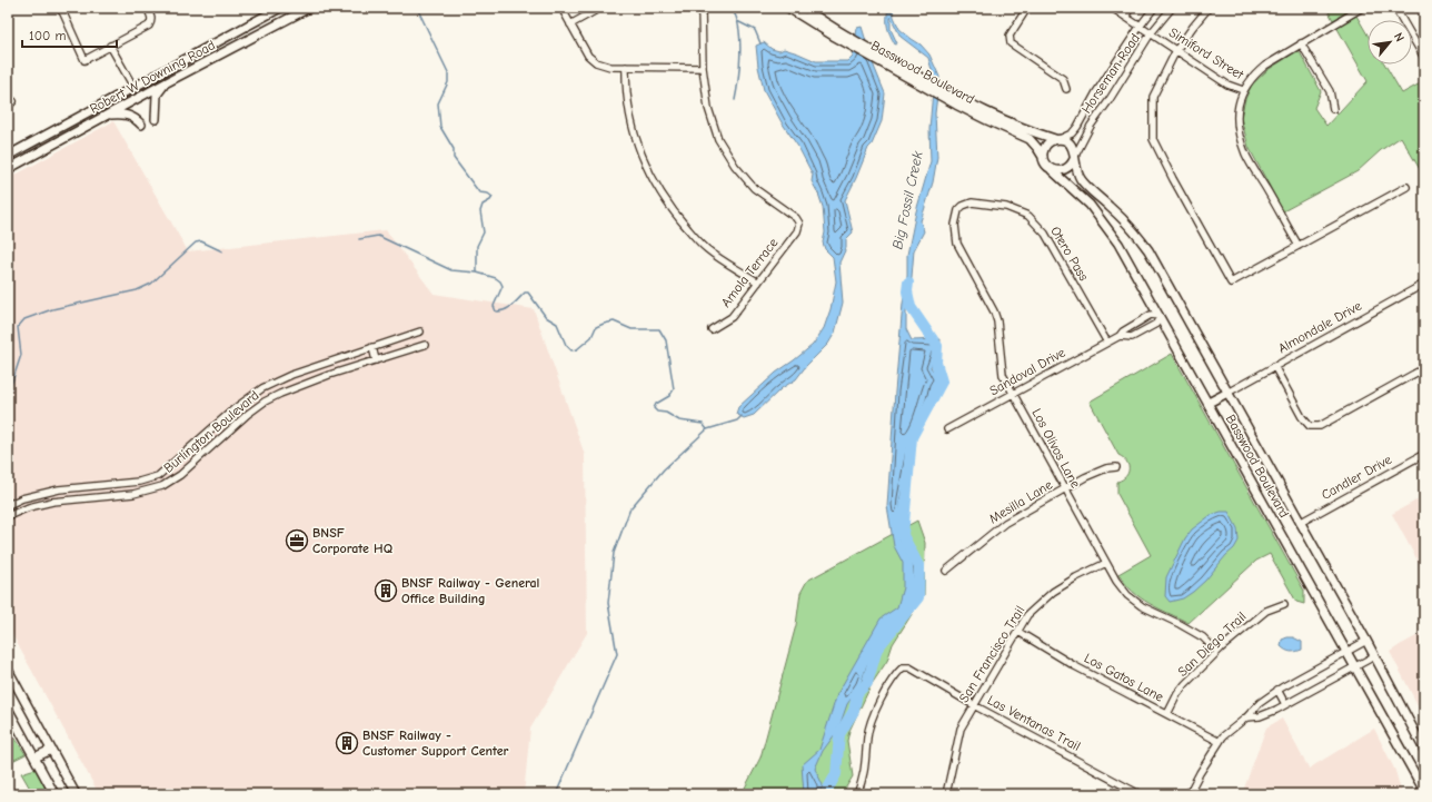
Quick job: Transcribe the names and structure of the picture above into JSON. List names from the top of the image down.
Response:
{
  "streets": {
    "main road": ["Basswood Boulevard", "Robert W Downing Road"],
    "street": [
      "Simiford Street",
      "Horseman Road",
      "Otero Pass",
      "Amola Terrace",
      "Almondale Drive",
      "Sandoval Drive",
      "Burlington Boulevard",
      "Los Olivos Lane",
      "Candler Drive",
      "Mesilla Lane",
      "San Diego Trail",
      "San Francisco Trail",
      "Los Gatos Lane",
      "Las Ventanas Trail"
    ]
  },
  "crossings": [
    ["Simiford Street", "Horseman Road"],
    ["Basswood Boulevard", "Horseman Road"],
    ["Basswood Boulevard", "Almondale Drive"],
    ["Basswood Boulevard", "Sandoval Drive"],
    ["Basswood Boulevard", "Candler Drive"],
    ["Otero Pass", "Sandoval Drive"],
    ["Otero Pass", "Los Olivos Lane"],
    ["Sandoval Drive", "Los Olivos Lane"],
    ["Los Olivos Lane", "Mesilla Lane"],
    ["Los Olivos Lane", "San Diego Trail"],
    ["Los Olivos Lane", "San Francisco Trail"],
    ["San Diego Trail", "Los Gatos Lane"],
    ["San Francisco Trail", "Los Gatos Lane"],
    ["San Francisco Trail", "Las Ventanas Trail"]
  ],
  "water": ["Big Fossil Creek"],
  "places": {
    "office": ["BNSF Corporate HQ"],
    "building": ["BNSF Railway - General Office Building", "BNSF Railway - Customer Support Center"]
  },
  "scale_bar": "100 m",
  "north": "top right"
}
